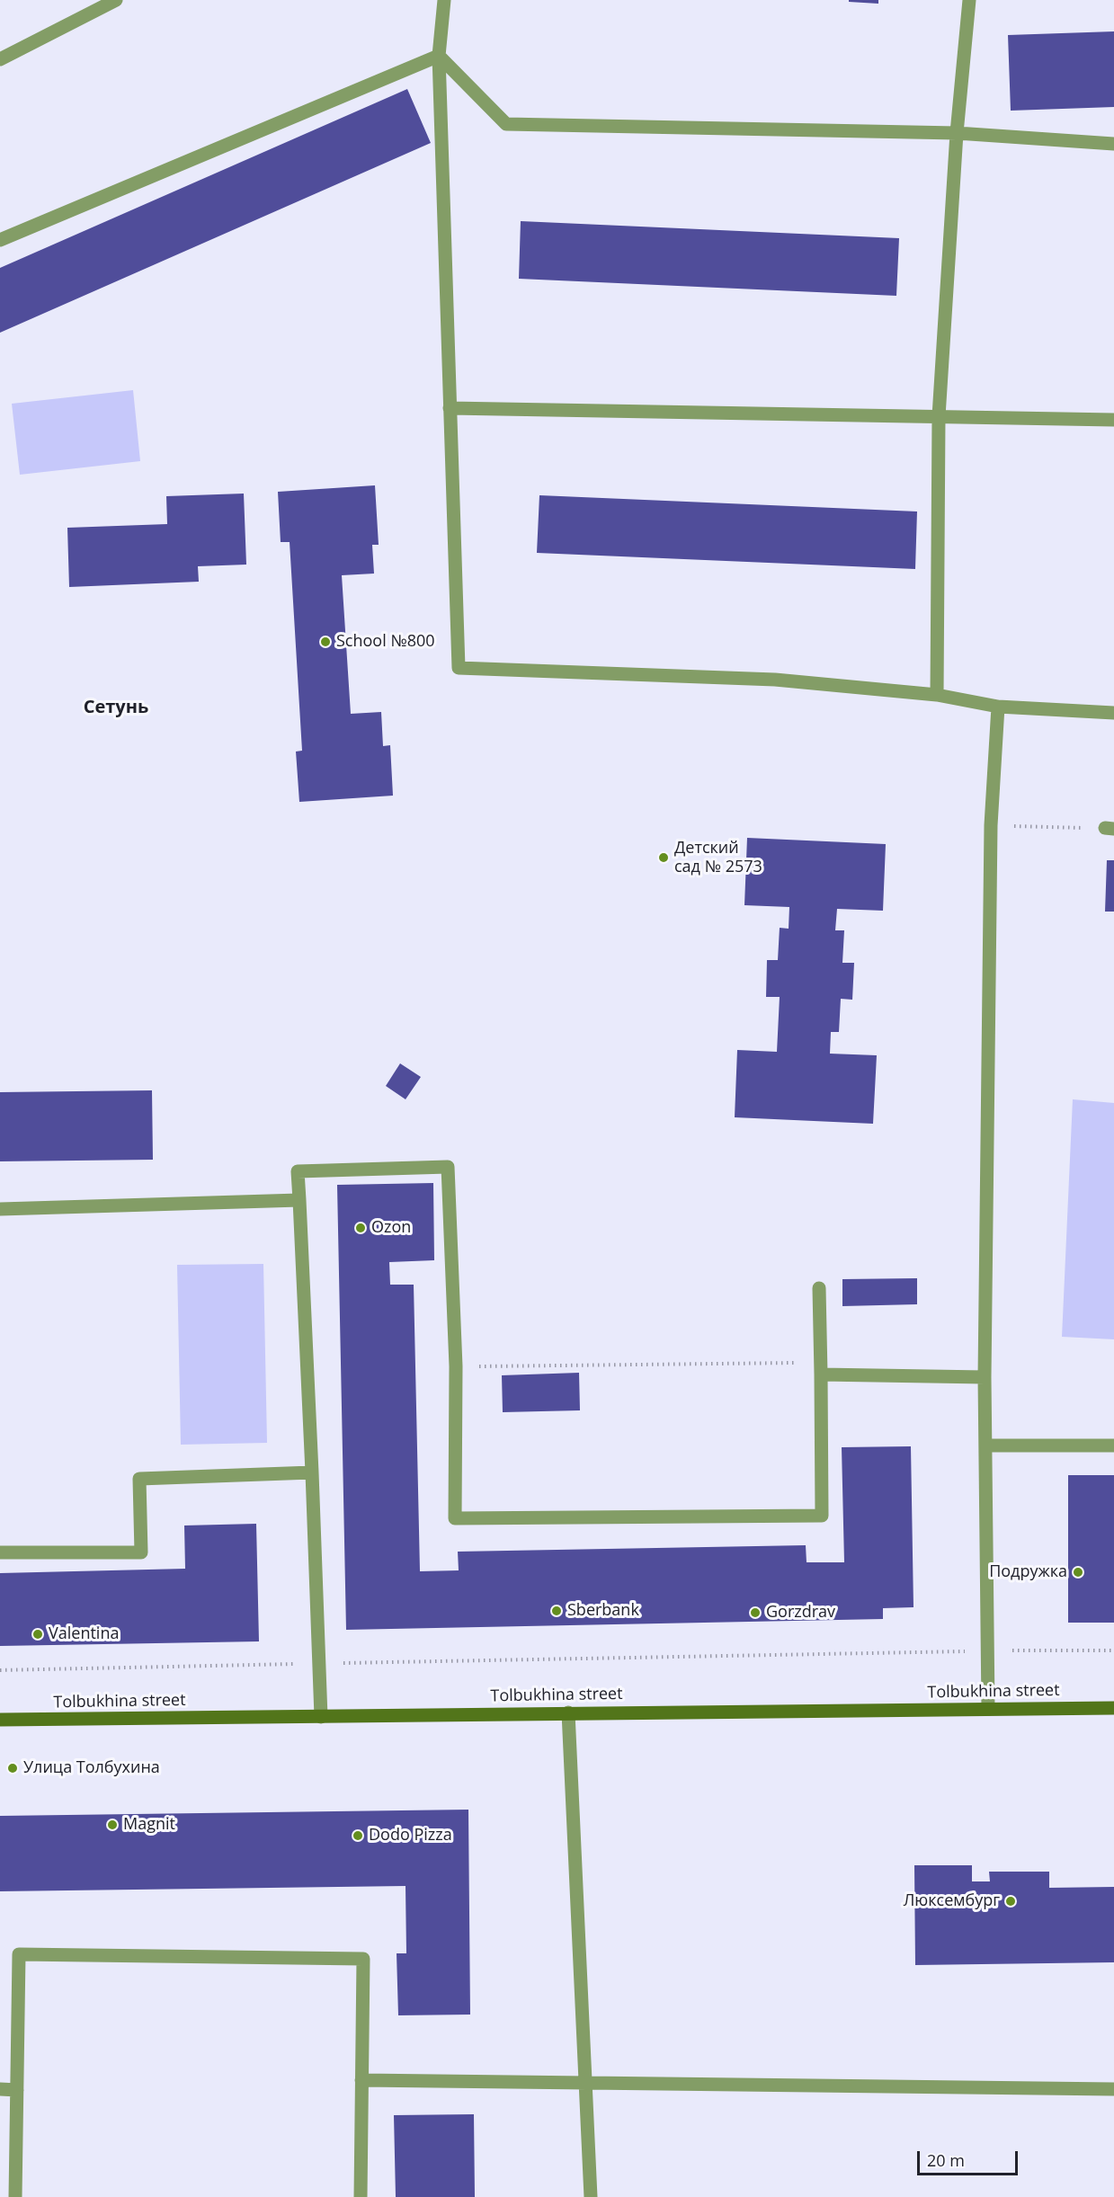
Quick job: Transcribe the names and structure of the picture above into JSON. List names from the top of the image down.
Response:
{
  "streets": {
    "main road": ["Tolbukhina street"]
  },
  "districts": ["Сетунь"],
  "places": [
    "School №800",
    "Детский сад № 2573",
    "Ozon",
    "Подружка",
    "Sberbank",
    "Gorzdrav",
    "Valentina",
    "Улица Толбухина",
    "Magnit",
    "Dodo Pizza",
    "Люксембург"
  ],
  "scale_bar": "20 m"
}
